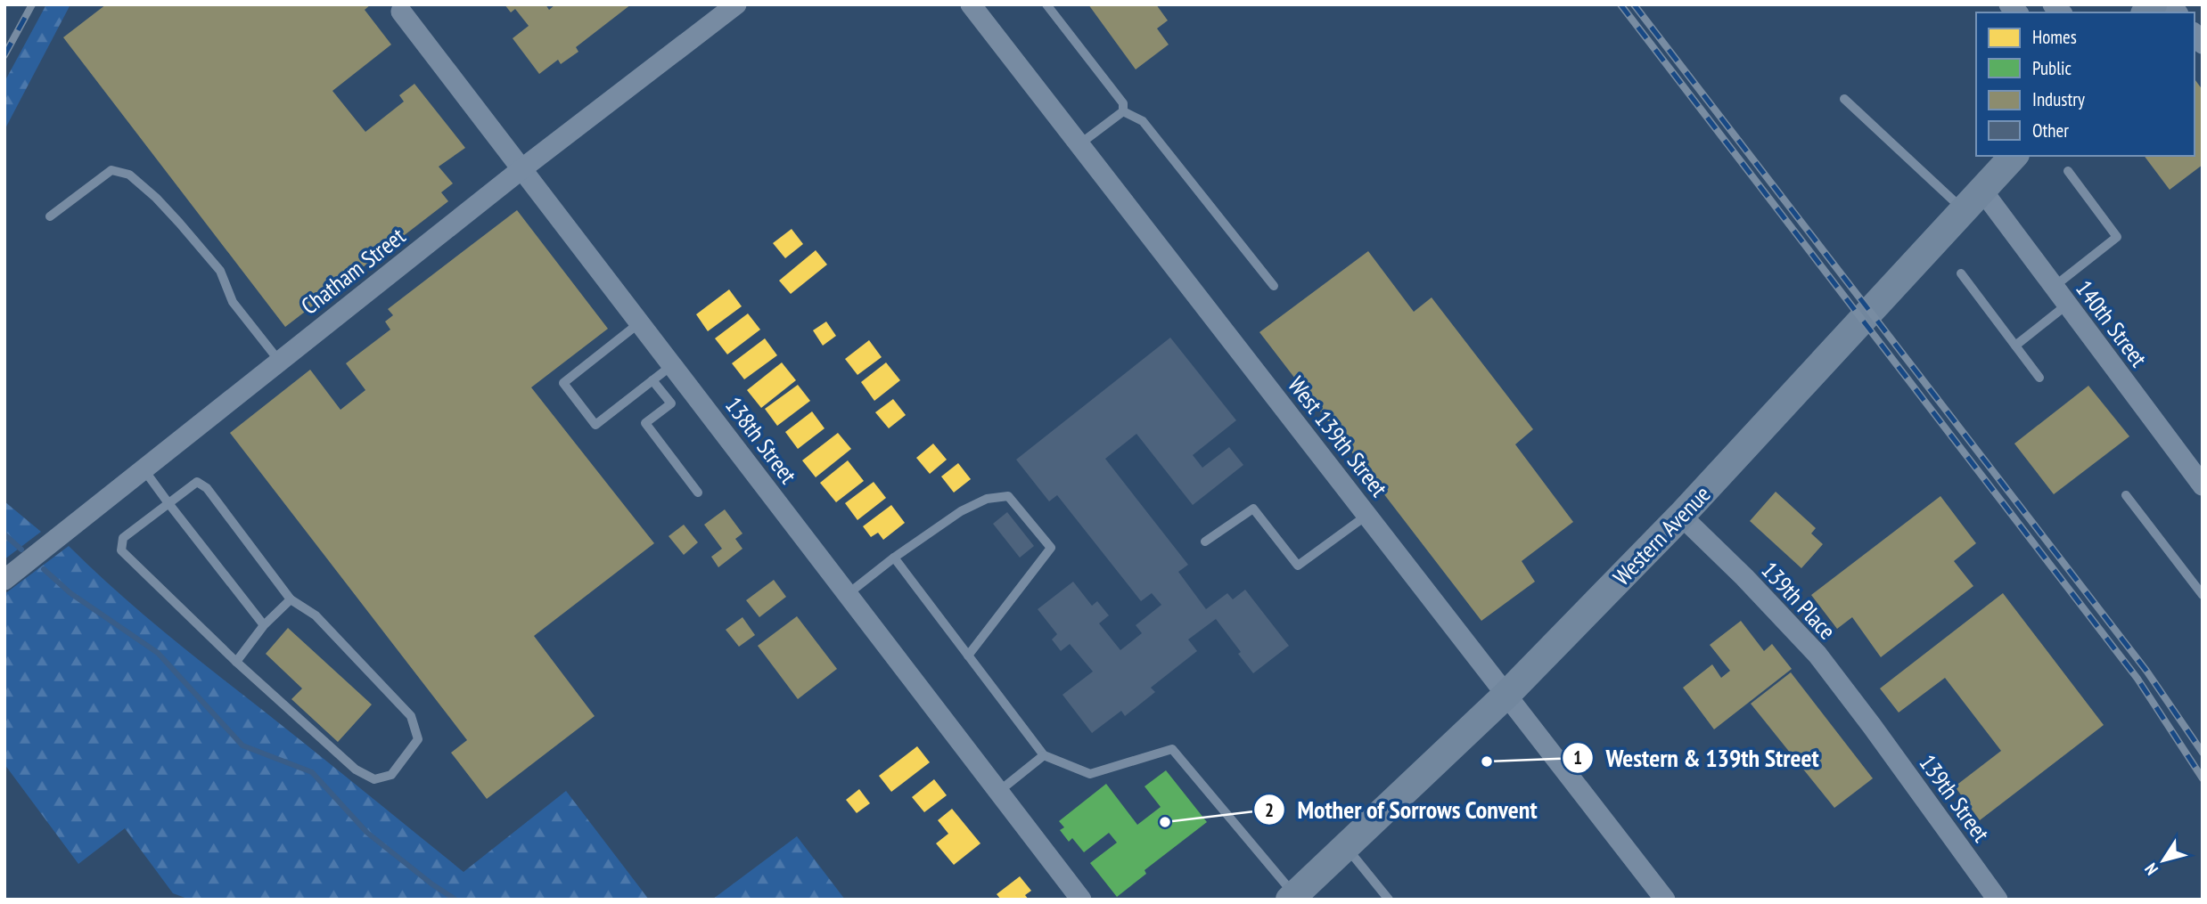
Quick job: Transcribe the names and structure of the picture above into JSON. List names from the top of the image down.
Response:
{
  "streets": {
    "main road": ["Western Avenue"],
    "street": [
      "Chatham Street",
      "140th Street",
      "West 139th Street",
      "138th Street",
      "139th Place",
      "139th Street"
    ]
  },
  "crossings": [
    ["Chatham Street", "138th Street"],
    ["140th Street", "Western Avenue"],
    ["West 139th Street", "Western Avenue"],
    ["Western Avenue", "139th Place"],
    ["139th Place", "139th Street"]
  ],
  "places": ["Western & 139th Street", "Mother of Sorrows Convent"],
  "legend": [
    "Homes",
    "Public",
    "Industry",
    "Other"
  ],
  "north": "bottom left"
}
